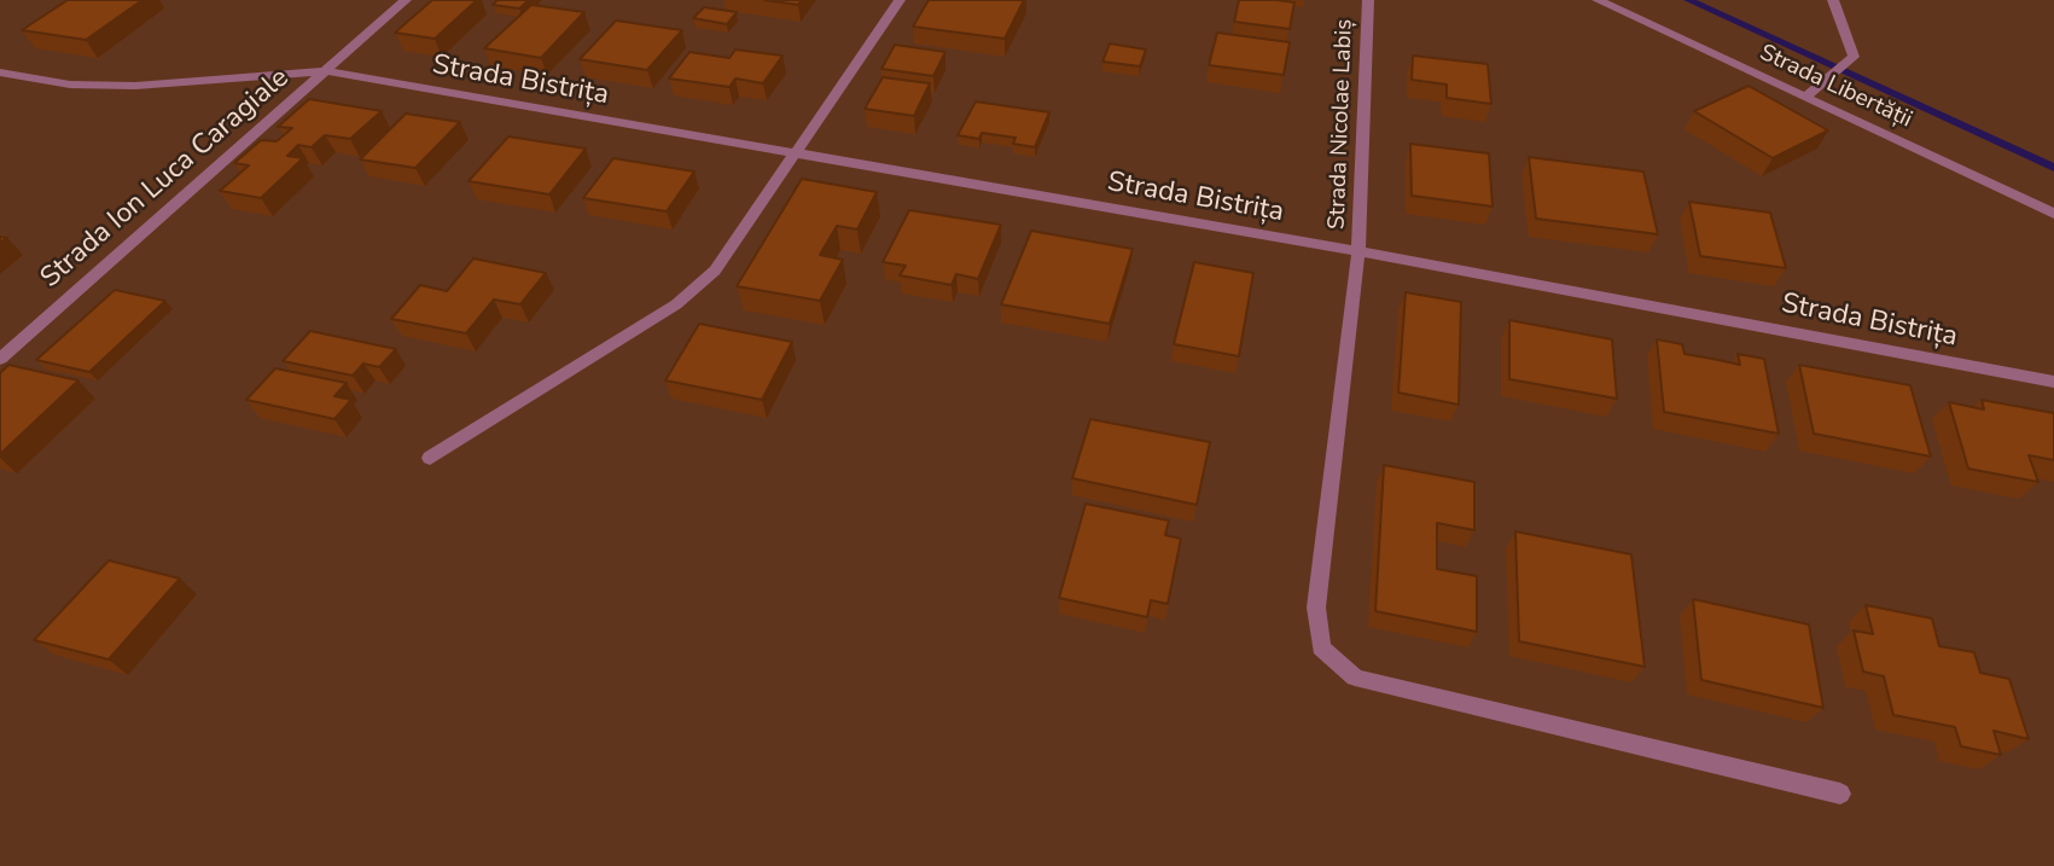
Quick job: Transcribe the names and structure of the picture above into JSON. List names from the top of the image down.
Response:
{
  "streets": {
    "street": [
      "Strada Bistrița",
      "Strada Libertății",
      "Strada Nicolae Labiș",
      "Strada Ion Luca Caragiale"
    ]
  },
  "crossings": [
    ["Strada Bistrița", "Strada Nicolae Labiș"],
    ["Strada Bistrița", "Strada Ion Luca Caragiale"]
  ]
}
